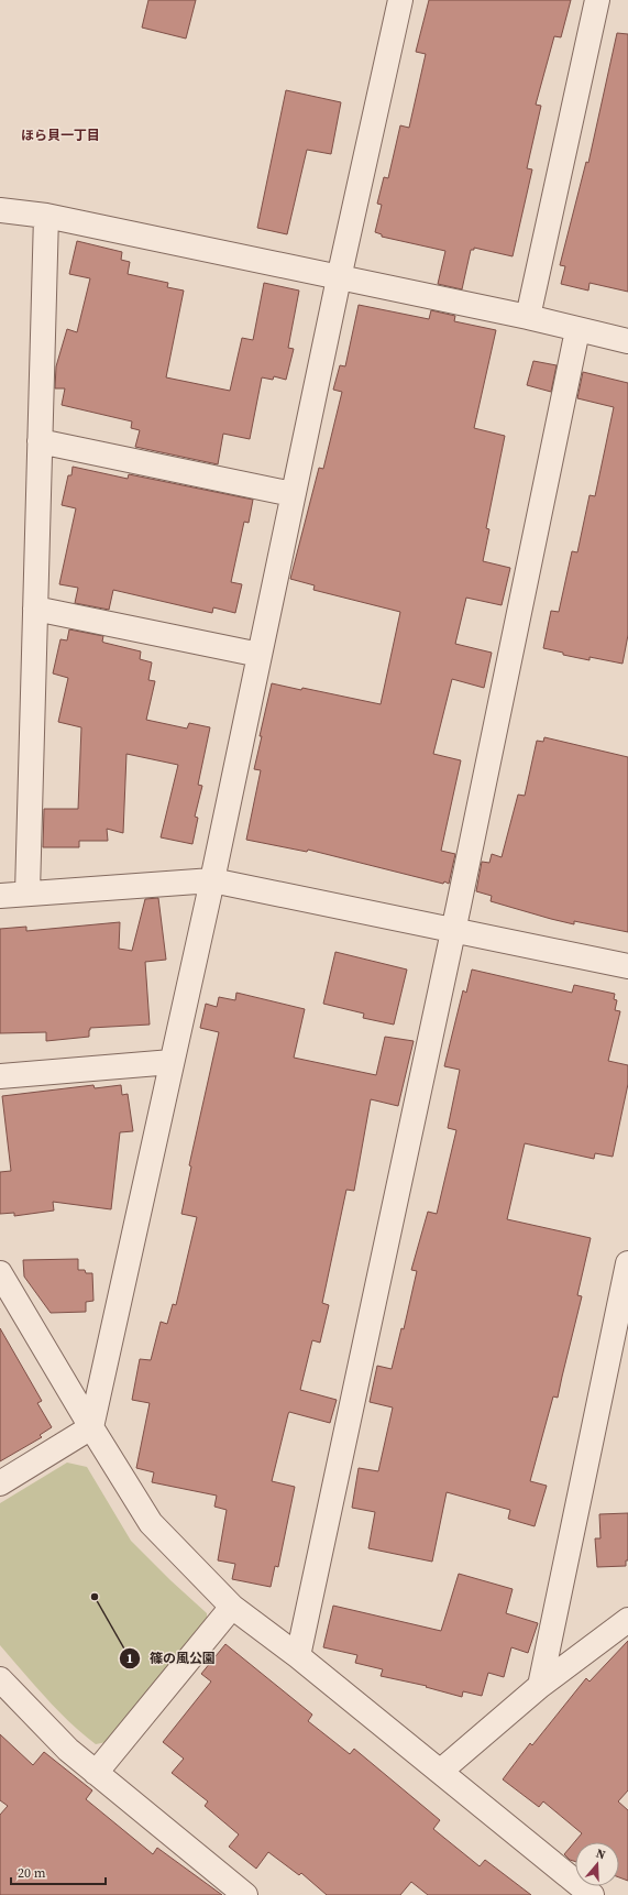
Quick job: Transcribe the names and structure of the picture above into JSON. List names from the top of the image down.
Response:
{
  "districts": ["ほら貝一丁目"],
  "places": ["篠の風公園"],
  "scale_bar": "20 m",
  "north": "top"
}
